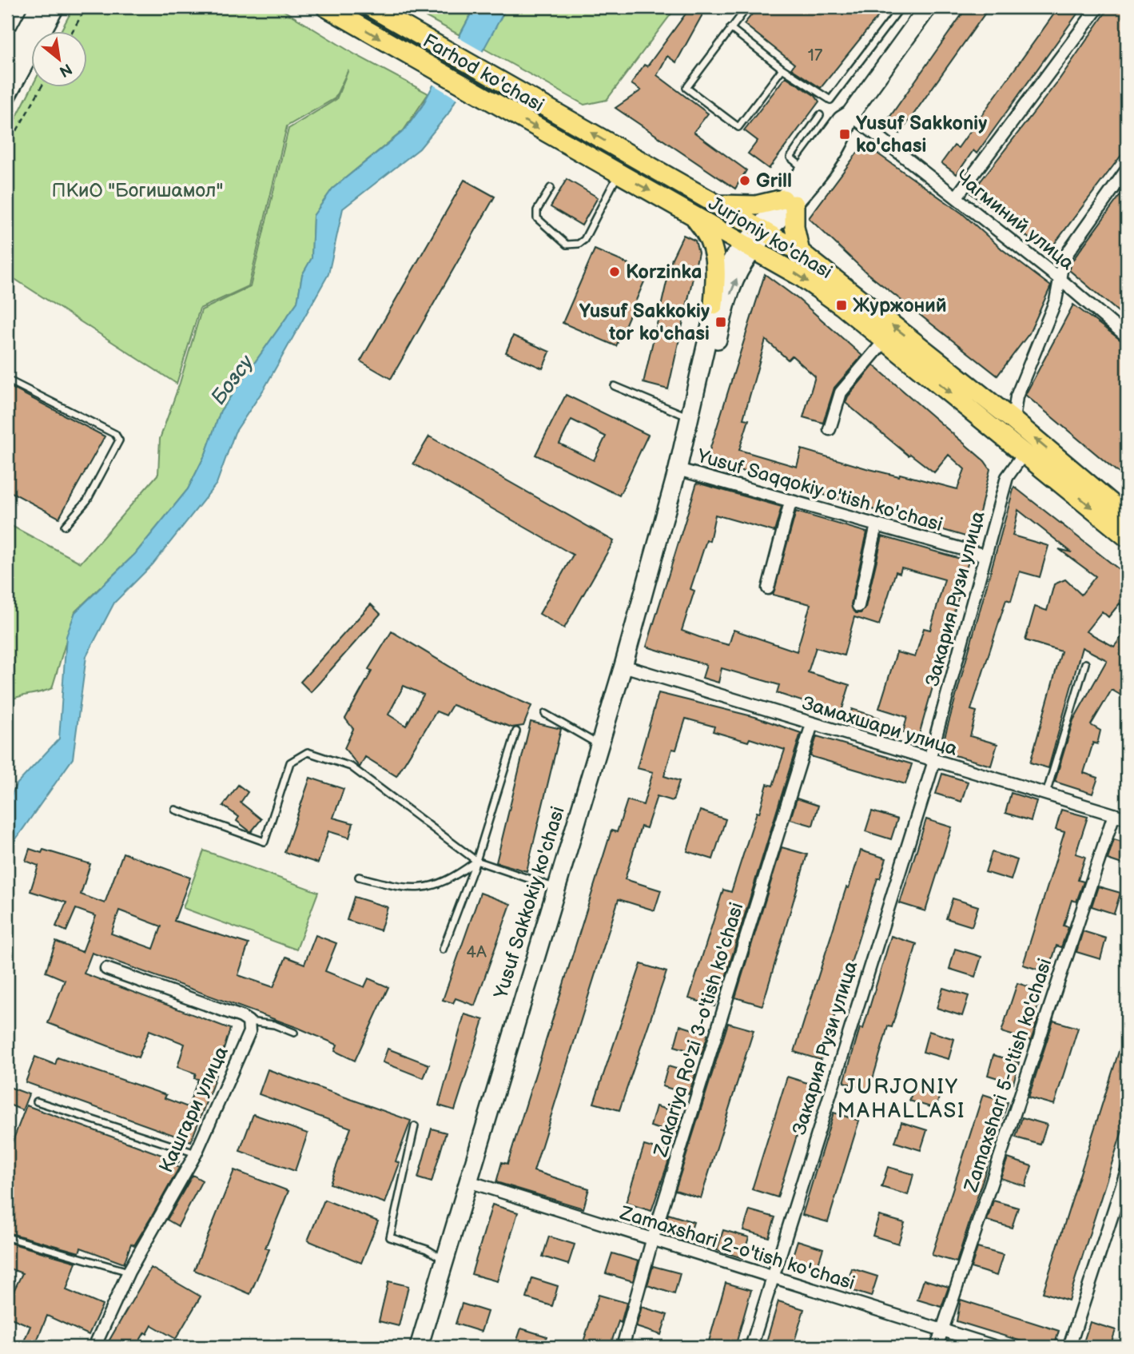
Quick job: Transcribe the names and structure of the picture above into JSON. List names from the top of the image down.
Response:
{
  "streets": {
    "main road": ["Farhod ko'chasi", "Jurjoniy ko'chasi", "Yusuf Sakkokiy ko'chasi"],
    "street": [
      "Чагминий улица",
      "Yusuf Saqqokiy o'tish ko'chasi",
      "Закария Рузи улица",
      "Замахшари улица",
      "Zakariya Ro'zi 3-o'tish ko'chasi",
      "Zamaxshari 5-o'tish ko'chasi",
      "Кашгари улица",
      "Zamaxshari 2-o'tish ko'chasi"
    ]
  },
  "crossings": [
    ["Farhod ko'chasi", "Jurjoniy ko'chasi"],
    ["Чагминий улица", "Yusuf Sakkokiy ko'chasi"],
    ["Jurjoniy ko'chasi", "Закария Рузи улица"],
    ["Jurjoniy ko'chasi", "Yusuf Sakkokiy ko'chasi"],
    ["Yusuf Saqqokiy o'tish ko'chasi", "Закария Рузи улица"],
    ["Yusuf Saqqokiy o'tish ko'chasi", "Yusuf Sakkokiy ko'chasi"],
    ["Закария Рузи улица", "Замахшари улица"],
    ["Закария Рузи улица", "Zamaxshari 2-o'tish ko'chasi"],
    ["Замахшари улица", "Yusuf Sakkokiy ko'chasi"],
    ["Замахшари улица", "Zakariya Ro'zi 3-o'tish ko'chasi"],
    ["Замахшари улица", "Zamaxshari 5-o'tish ko'chasi"],
    ["Yusuf Sakkokiy ko'chasi", "Zamaxshari 2-o'tish ko'chasi"],
    ["Zakariya Ro'zi 3-o'tish ko'chasi", "Zamaxshari 2-o'tish ko'chasi"],
    ["Zamaxshari 5-o'tish ko'chasi", "Zamaxshari 2-o'tish ko'chasi"]
  ],
  "districts": ["JURJONIY MAHALLASI"],
  "water": ["Бозсу"],
  "parks": ["ПКиО \"Богишамол\""],
  "places": {
    "transit": ["Yusuf Sakkoniy ko'chasi", "Журжоний", "Yusuf Sakkokiy tor ko'chasi"],
    "other": ["Grill", "Korzinka"]
  },
  "house_numbers": ["17", "4A"],
  "north": "bottom right"
}
